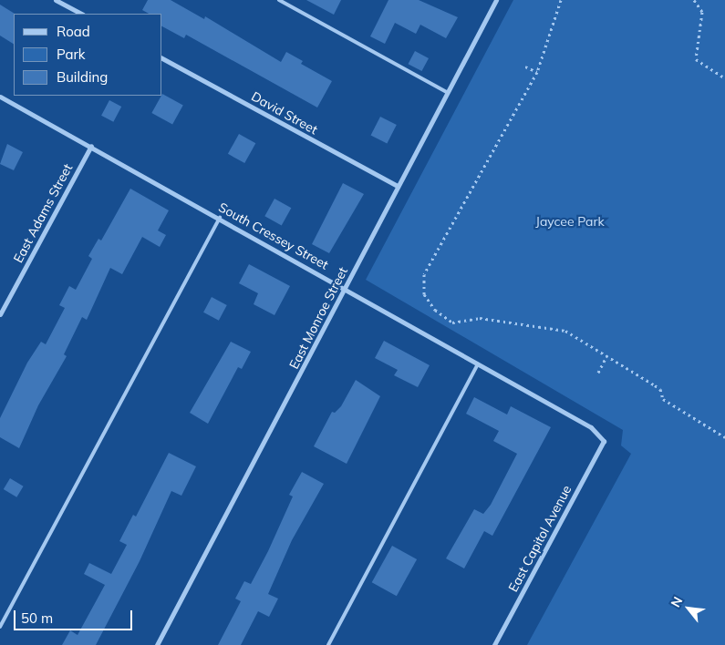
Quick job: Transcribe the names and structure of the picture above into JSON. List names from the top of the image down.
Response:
{
  "streets": {
    "street": [
      "David Street",
      "East Adams Street",
      "South Cressey Street",
      "East Monroe Street",
      "East Capitol Avenue"
    ]
  },
  "crossings": [
    ["David Street", "East Monroe Street"],
    ["East Adams Street", "South Cressey Street"],
    ["South Cressey Street", "East Monroe Street"],
    ["South Cressey Street", "East Capitol Avenue"]
  ],
  "parks": ["Jaycee Park"],
  "legend": ["Road", "Park", "Building"],
  "scale_bar": "50 m",
  "north": "top left"
}
